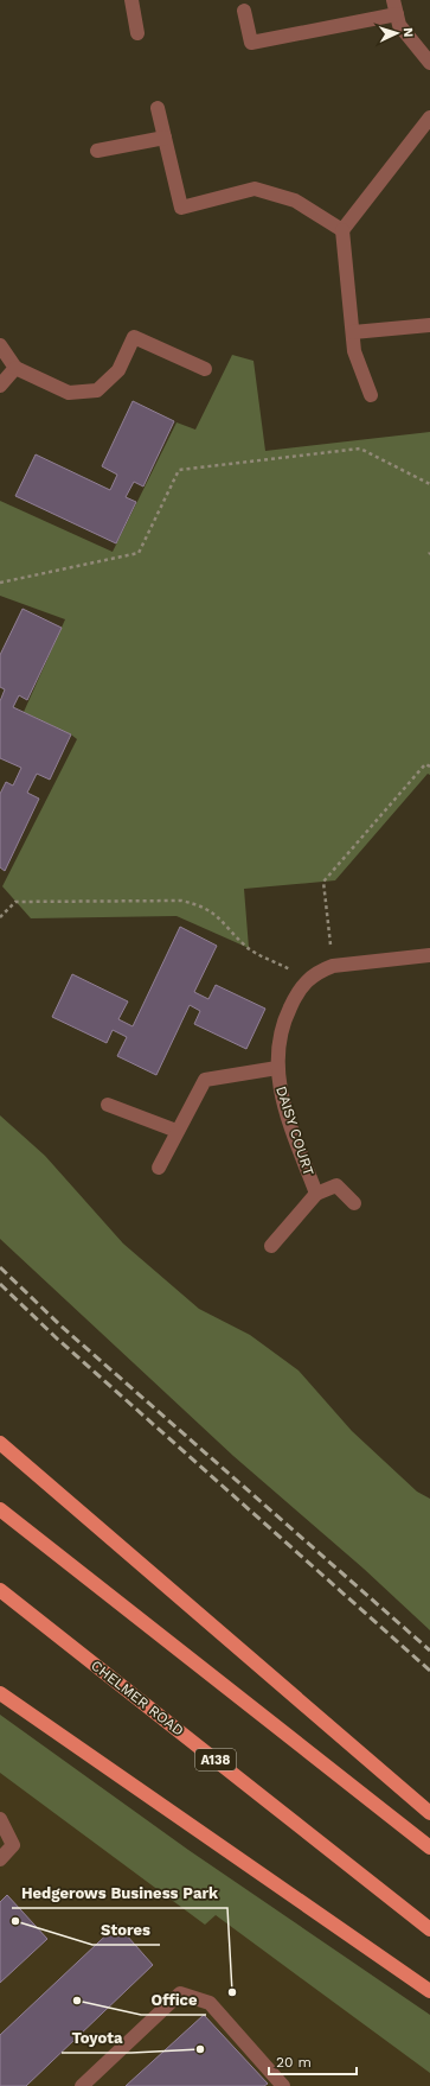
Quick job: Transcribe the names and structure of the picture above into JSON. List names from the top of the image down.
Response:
{
  "streets": {
    "main road": ["CHELMER ROAD", "A138"],
    "street": ["DAISY COURT"]
  },
  "places": [
    "Stores",
    "Hedgerows Business Park",
    "Office",
    "Toyota"
  ],
  "scale_bar": "20 m",
  "north": "right"
}
